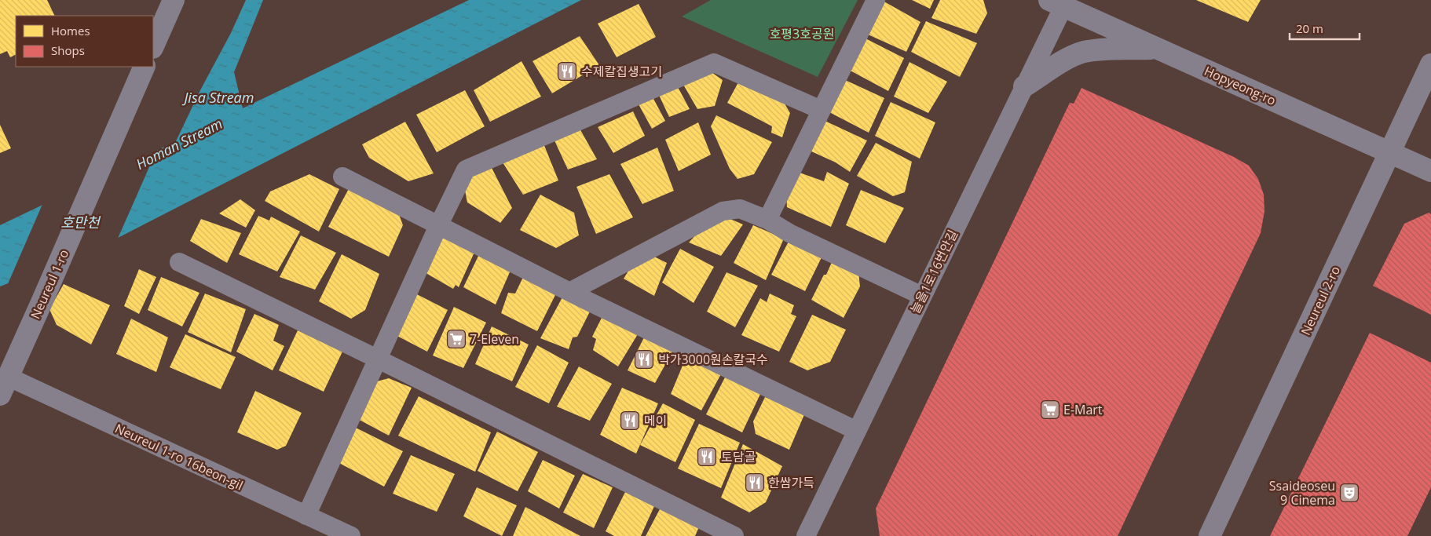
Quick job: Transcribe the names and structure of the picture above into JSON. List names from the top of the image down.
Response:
{
  "streets": {
    "street": [
      "Hopyeong-ro",
      "늘을1로16번안길",
      "Neureul 1-ro",
      "Neureul 2-ro",
      "Neureul 1-ro 16beon-gil"
    ]
  },
  "crossings": [
    ["Hopyeong-ro", "늘을1로16번안길"],
    ["Hopyeong-ro", "Neureul 2-ro"],
    ["Neureul 1-ro", "Neureul 1-ro 16beon-gil"]
  ],
  "water": ["Jisa Stream", "Homan Stream", "호만천"],
  "parks": ["호평3호공원"],
  "places": {
    "restaurant": [
      "수제칼집생고기",
      "박가3000원손칼국수",
      "메이",
      "토담골",
      "한쌈가득"
    ],
    "supermarket": ["7-Eleven", "E-Mart"],
    "theatre": ["Ssaideoseu 9 Cinema"]
  },
  "legend": ["Homes", "Shops"],
  "scale_bar": "20 m"
}
